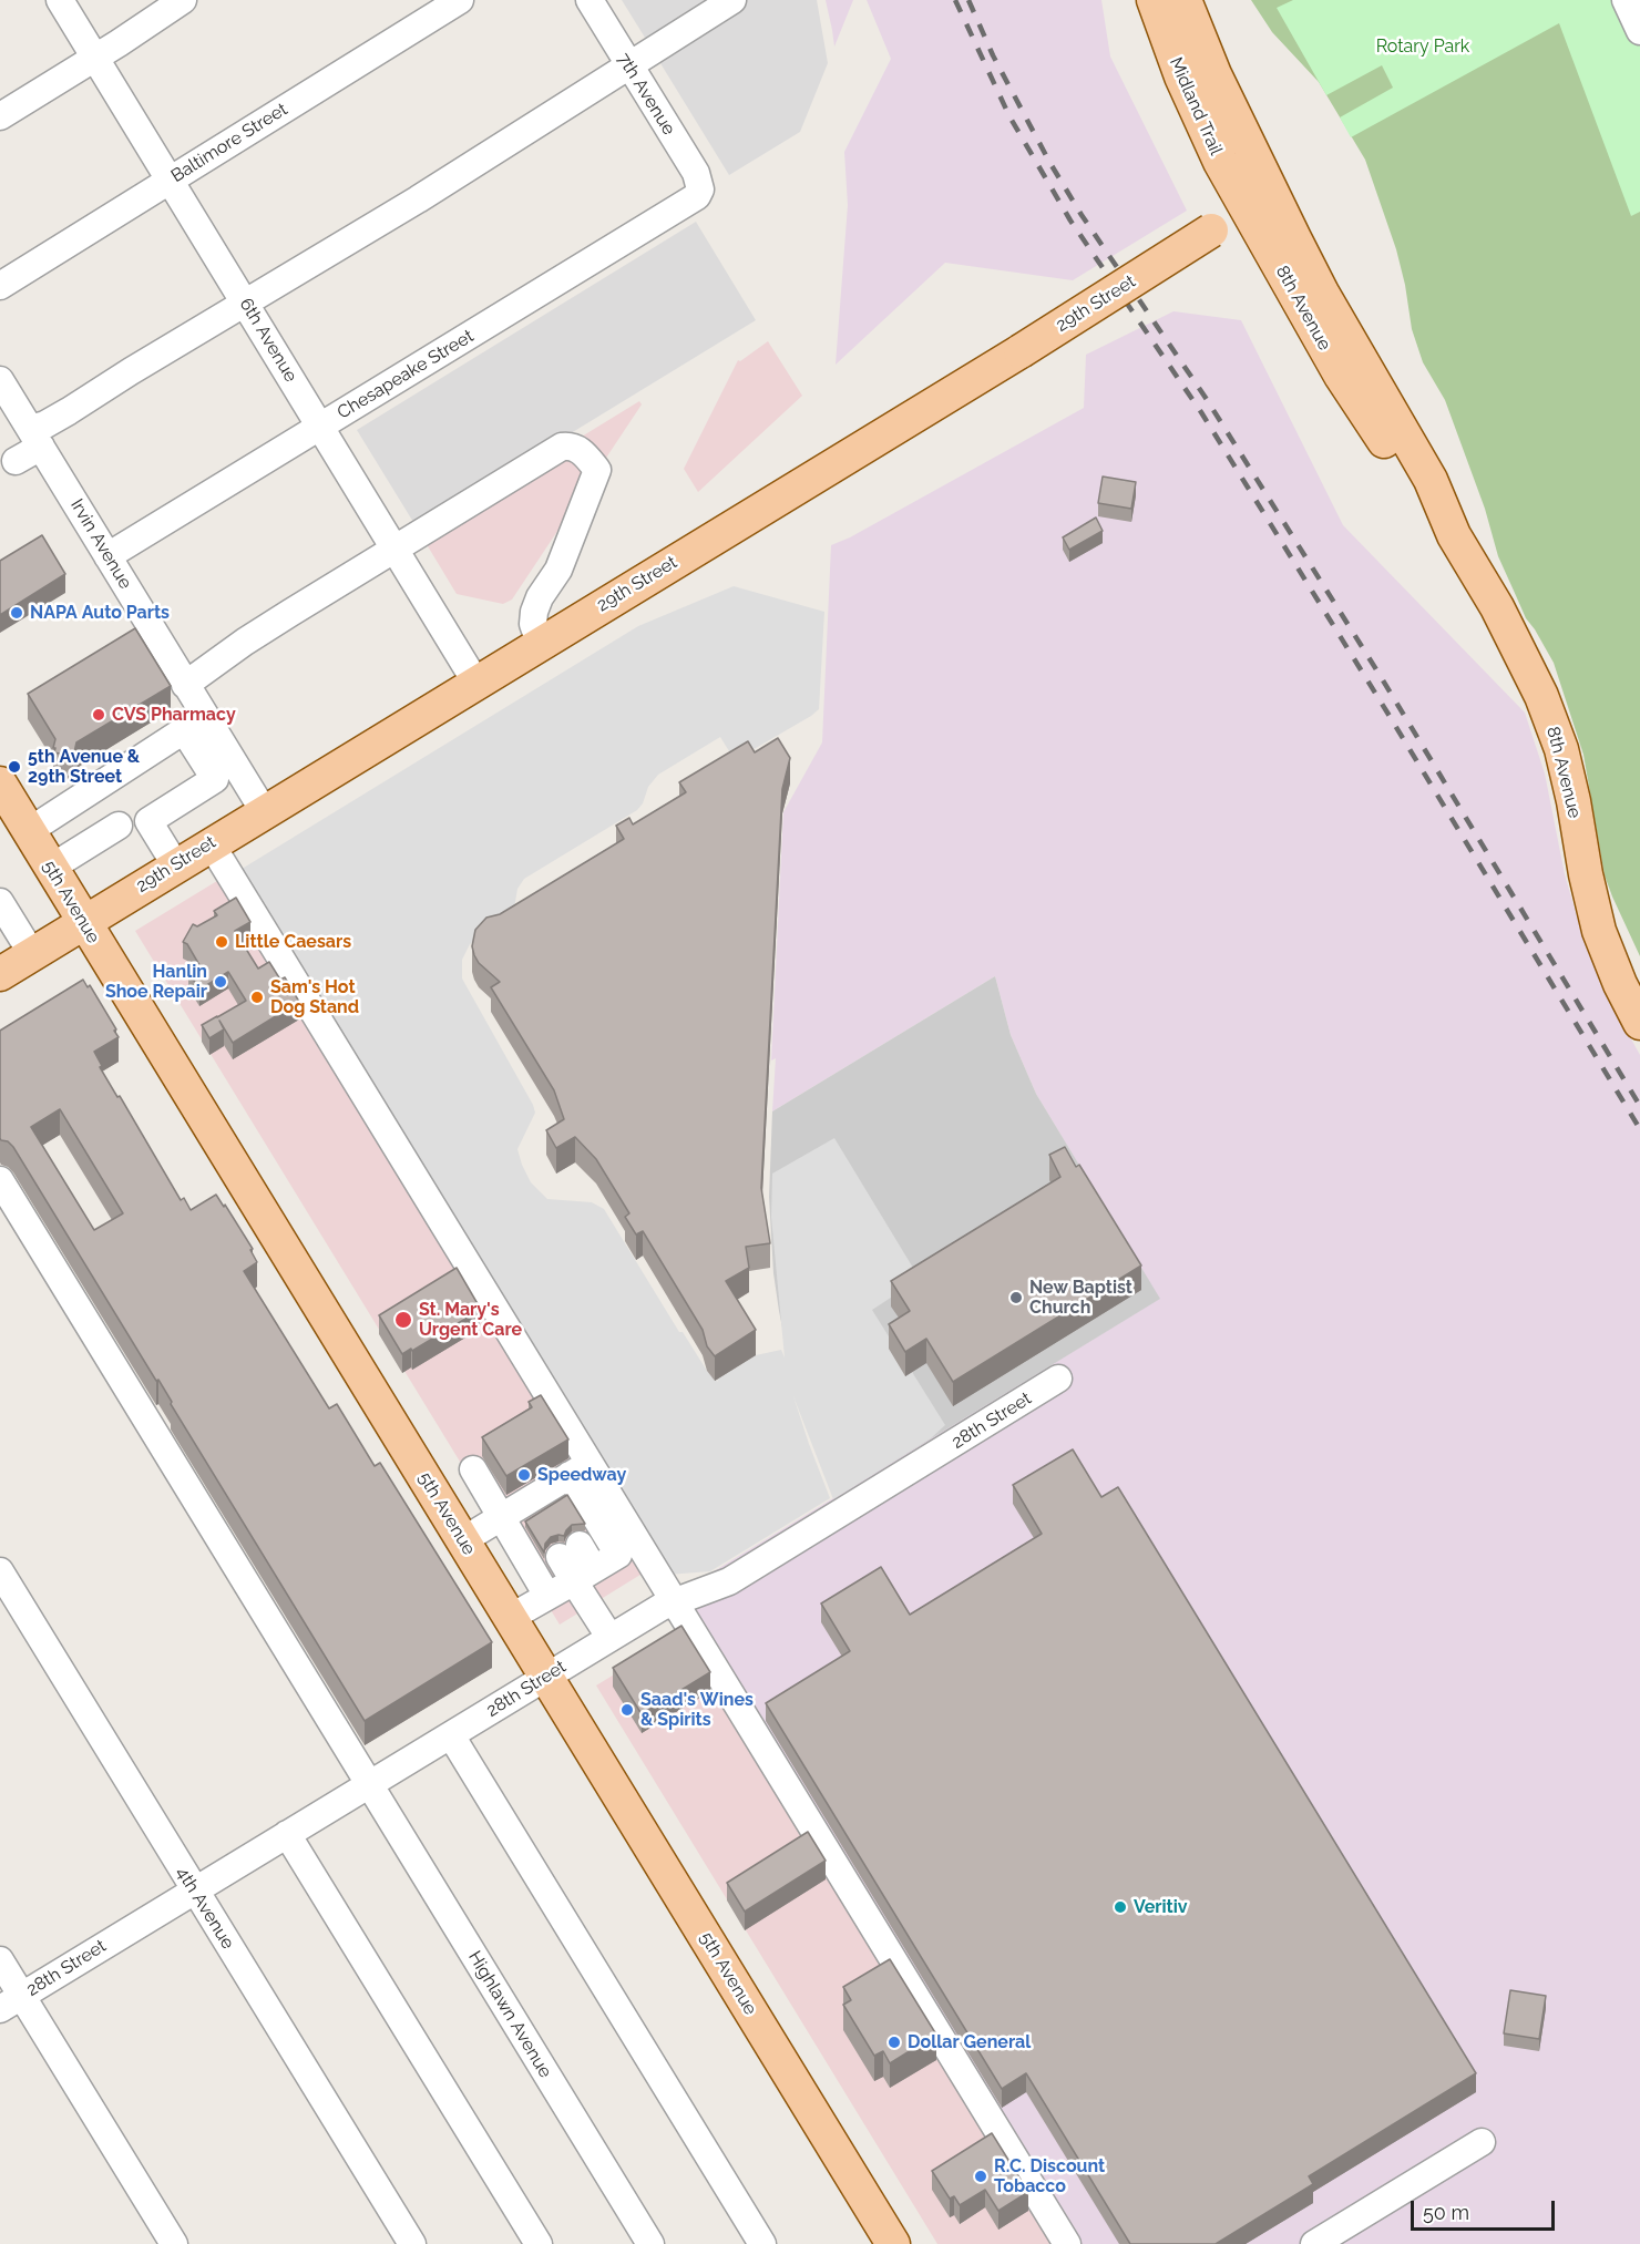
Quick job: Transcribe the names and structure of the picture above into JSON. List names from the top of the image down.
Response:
{
  "streets": {
    "main road": [
      "Midland Trail",
      "29th Street",
      "8th Avenue",
      "5th Avenue"
    ],
    "street": [
      "7th Avenue",
      "Baltimore Street",
      "6th Avenue",
      "Chesapeake Street",
      "Irvin Avenue",
      "28th Street",
      "4th Avenue",
      "Highlawn Avenue"
    ]
  },
  "crossings": [
    ["7th Avenue", "Chesapeake Street"],
    ["Midland Trail", "29th Street"],
    ["Midland Trail", "8th Avenue"],
    ["Baltimore Street", "6th Avenue"],
    ["29th Street", "8th Avenue"],
    ["29th Street", "6th Avenue"],
    ["29th Street", "Irvin Avenue"],
    ["29th Street", "5th Avenue"],
    ["6th Avenue", "Chesapeake Street"],
    ["Chesapeake Street", "Irvin Avenue"],
    ["5th Avenue", "28th Street"],
    ["28th Street", "4th Avenue"],
    ["28th Street", "Highlawn Avenue"]
  ],
  "parks": ["Rotary Park"],
  "places": [
    "NAPA Auto Parts",
    "CVS Pharmacy",
    "5th Avenue & 29th Street",
    "Little Caesars",
    "Hanlin Shoe Repair",
    "Sam's Hot Dog Stand",
    "New Baptist Church",
    "St. Mary's Urgent Care",
    "Speedway",
    "Saad's Wines & Spirits",
    "Veritiv",
    "Dollar General",
    "R.C. Discount Tobacco"
  ],
  "scale_bar": "50 m"
}
